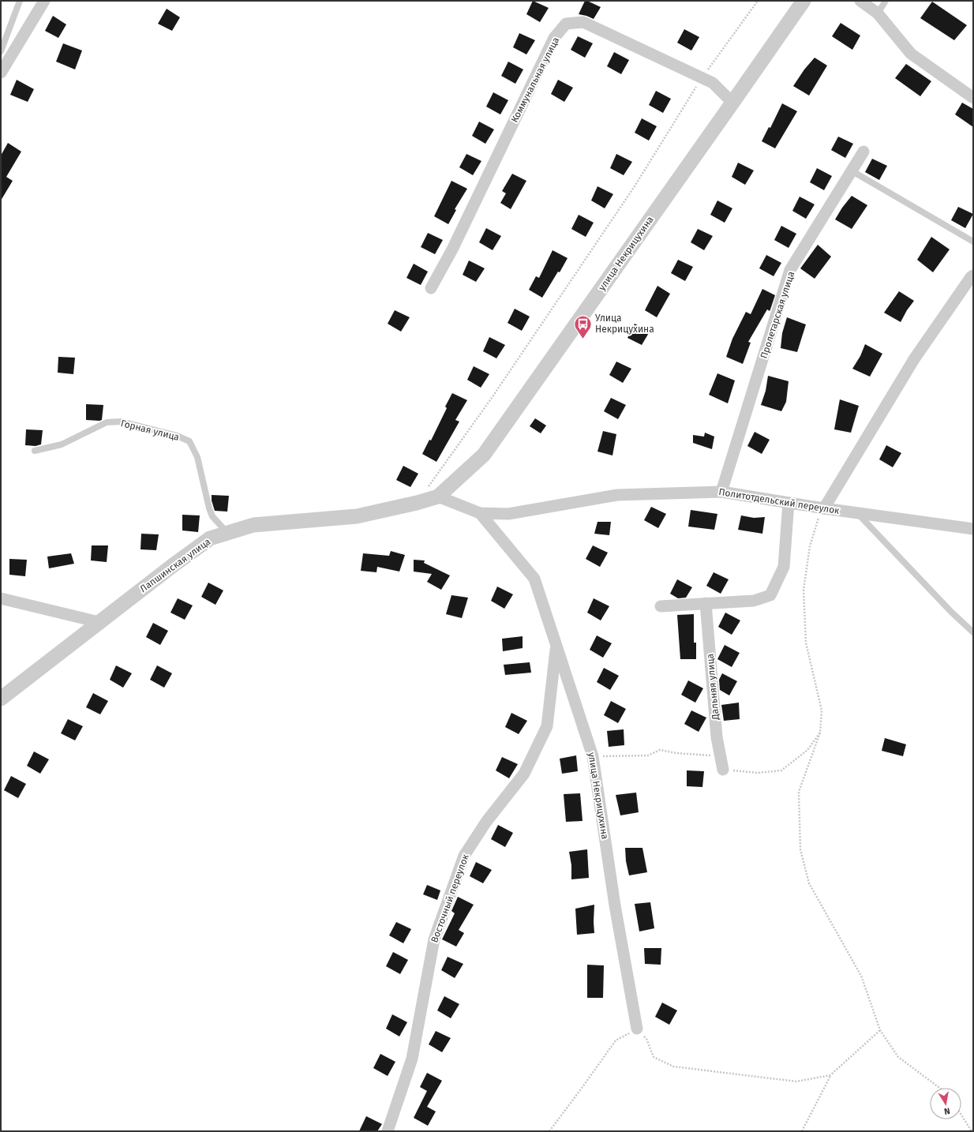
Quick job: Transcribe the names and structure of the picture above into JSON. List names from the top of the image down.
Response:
{
  "streets": {
    "street": [
      "Коммунальная улица",
      "улица Некрицухина",
      "Пролетарская улица",
      "Политотдельский переулок",
      "Лапшинская улица",
      "Дальняя улица",
      "Восточный переулок"
    ],
    "lane": ["Горная улица"]
  },
  "crossings": [
    ["Коммунальная улица", "улица Некрицухина"],
    ["улица Некрицухина", "Политотдельский переулок"],
    ["улица Некрицухина", "Лапшинская улица"],
    ["улица Некрицухина", "Восточный переулок"],
    ["Пролетарская улица", "Политотдельский переулок"],
    ["Горная улица", "Лапшинская улица"],
    ["Политотдельский переулок", "Лапшинская улица"]
  ],
  "places": {
    "bus stop": ["Улица Некрицухина"]
  },
  "north": "bottom"
}
